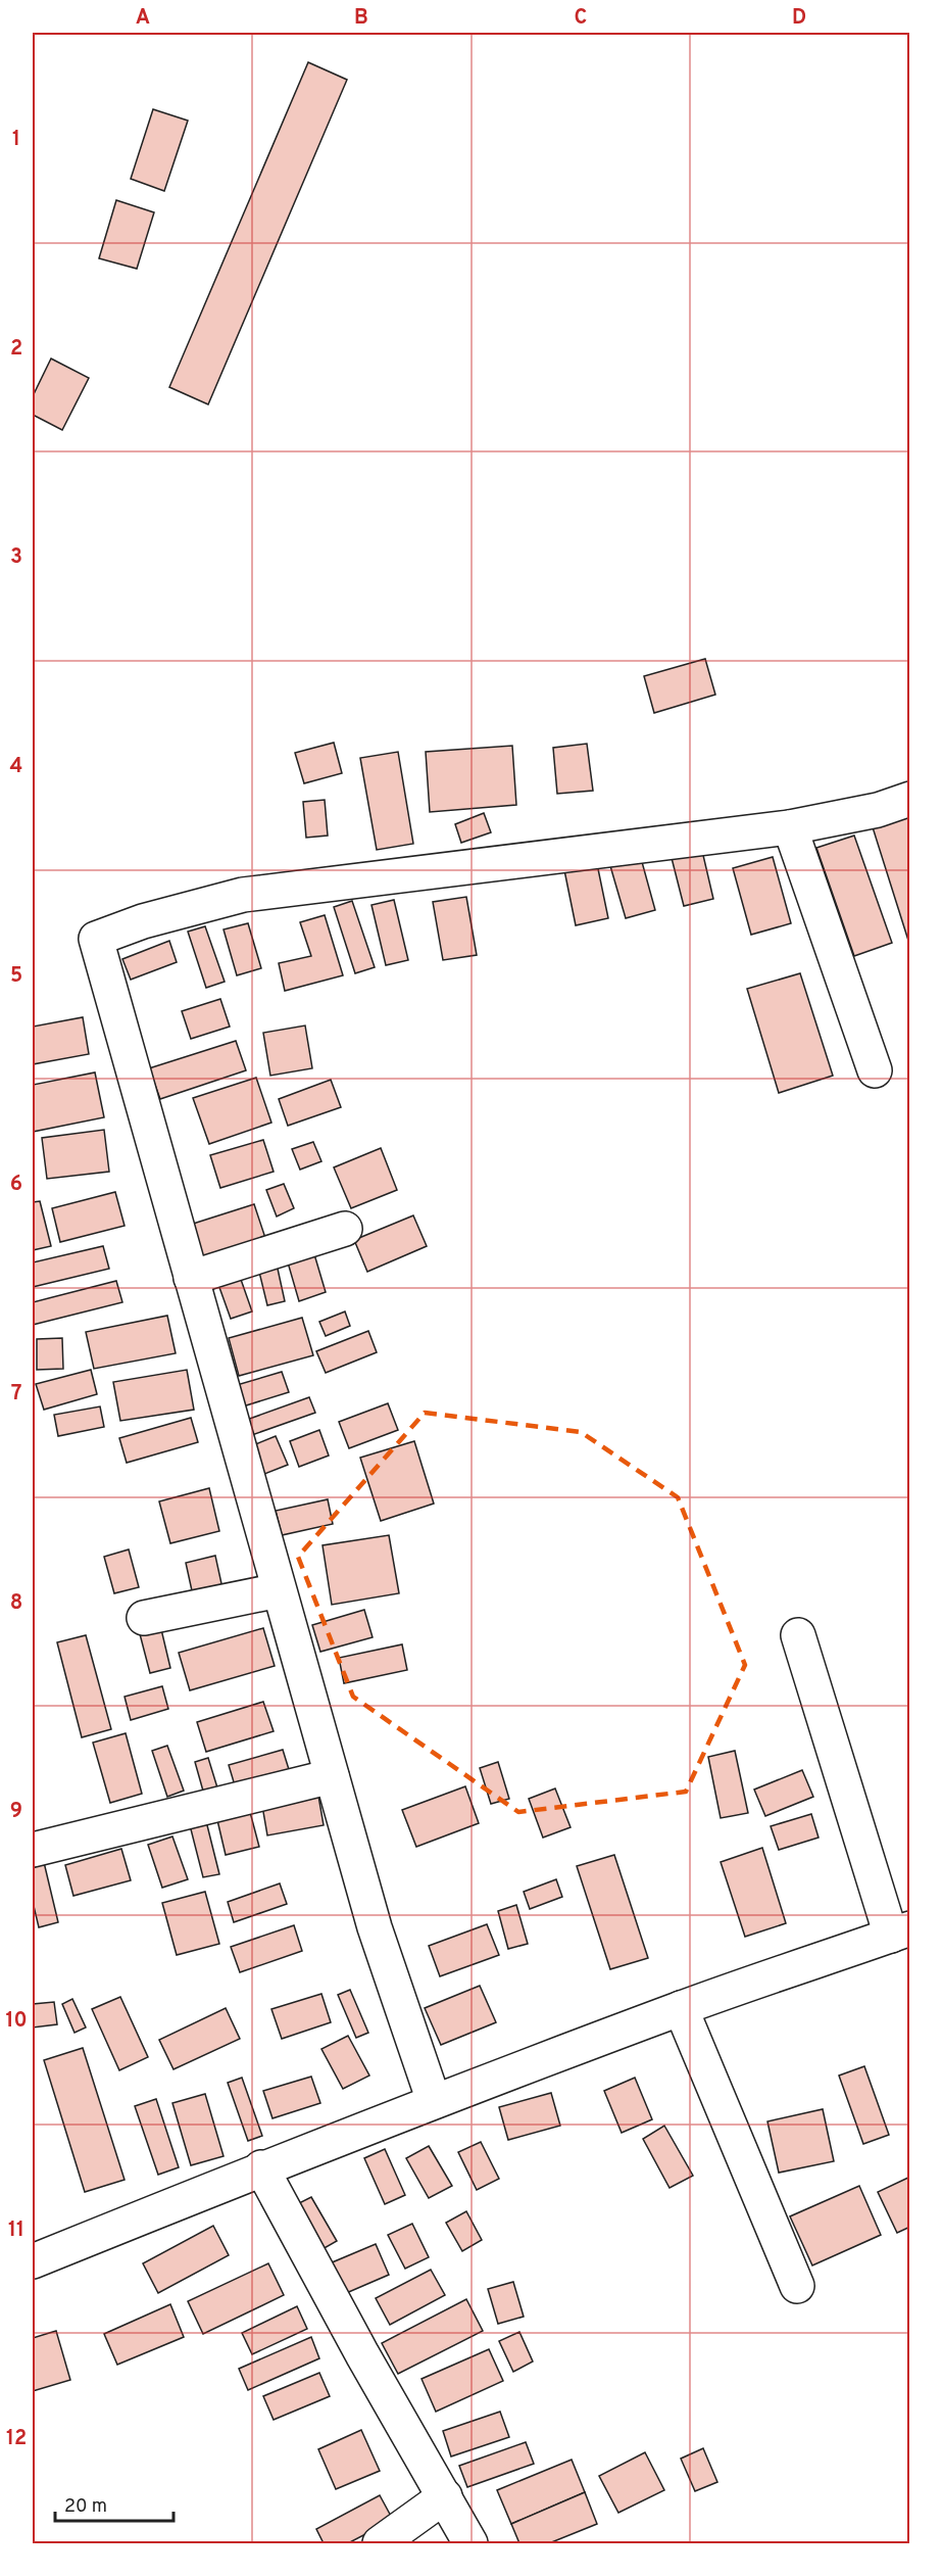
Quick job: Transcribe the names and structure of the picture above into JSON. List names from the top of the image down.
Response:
{
  "scale_bar": "20 m",
  "grid": {
    "columns": [
      "A",
      "B",
      "C",
      "D"
    ],
    "rows": [
      "1",
      "2",
      "3",
      "4",
      "5",
      "6",
      "7",
      "8",
      "9",
      "10",
      "11",
      "12"
    ]
  }
}
